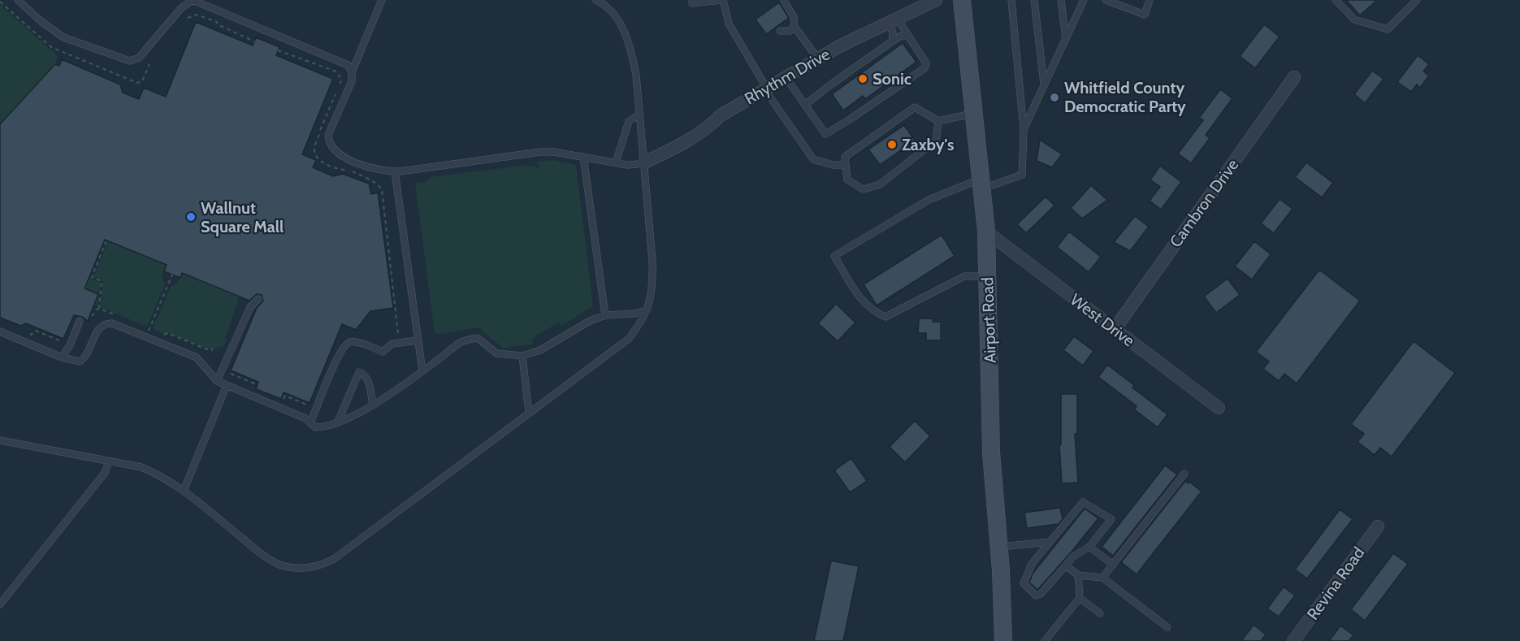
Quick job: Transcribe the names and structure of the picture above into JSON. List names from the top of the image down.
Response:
{
  "streets": {
    "street": [
      "Rhythm Drive",
      "Cambron Drive",
      "Airport Road",
      "West Drive",
      "Revina Road"
    ]
  },
  "crossings": [
    ["Cambron Drive", "West Drive"],
    ["Airport Road", "West Drive"]
  ],
  "places": [
    "Sonic",
    "Whitfield County Democratic Party",
    "Zaxby's",
    "Wallnut Square Mall"
  ]
}
